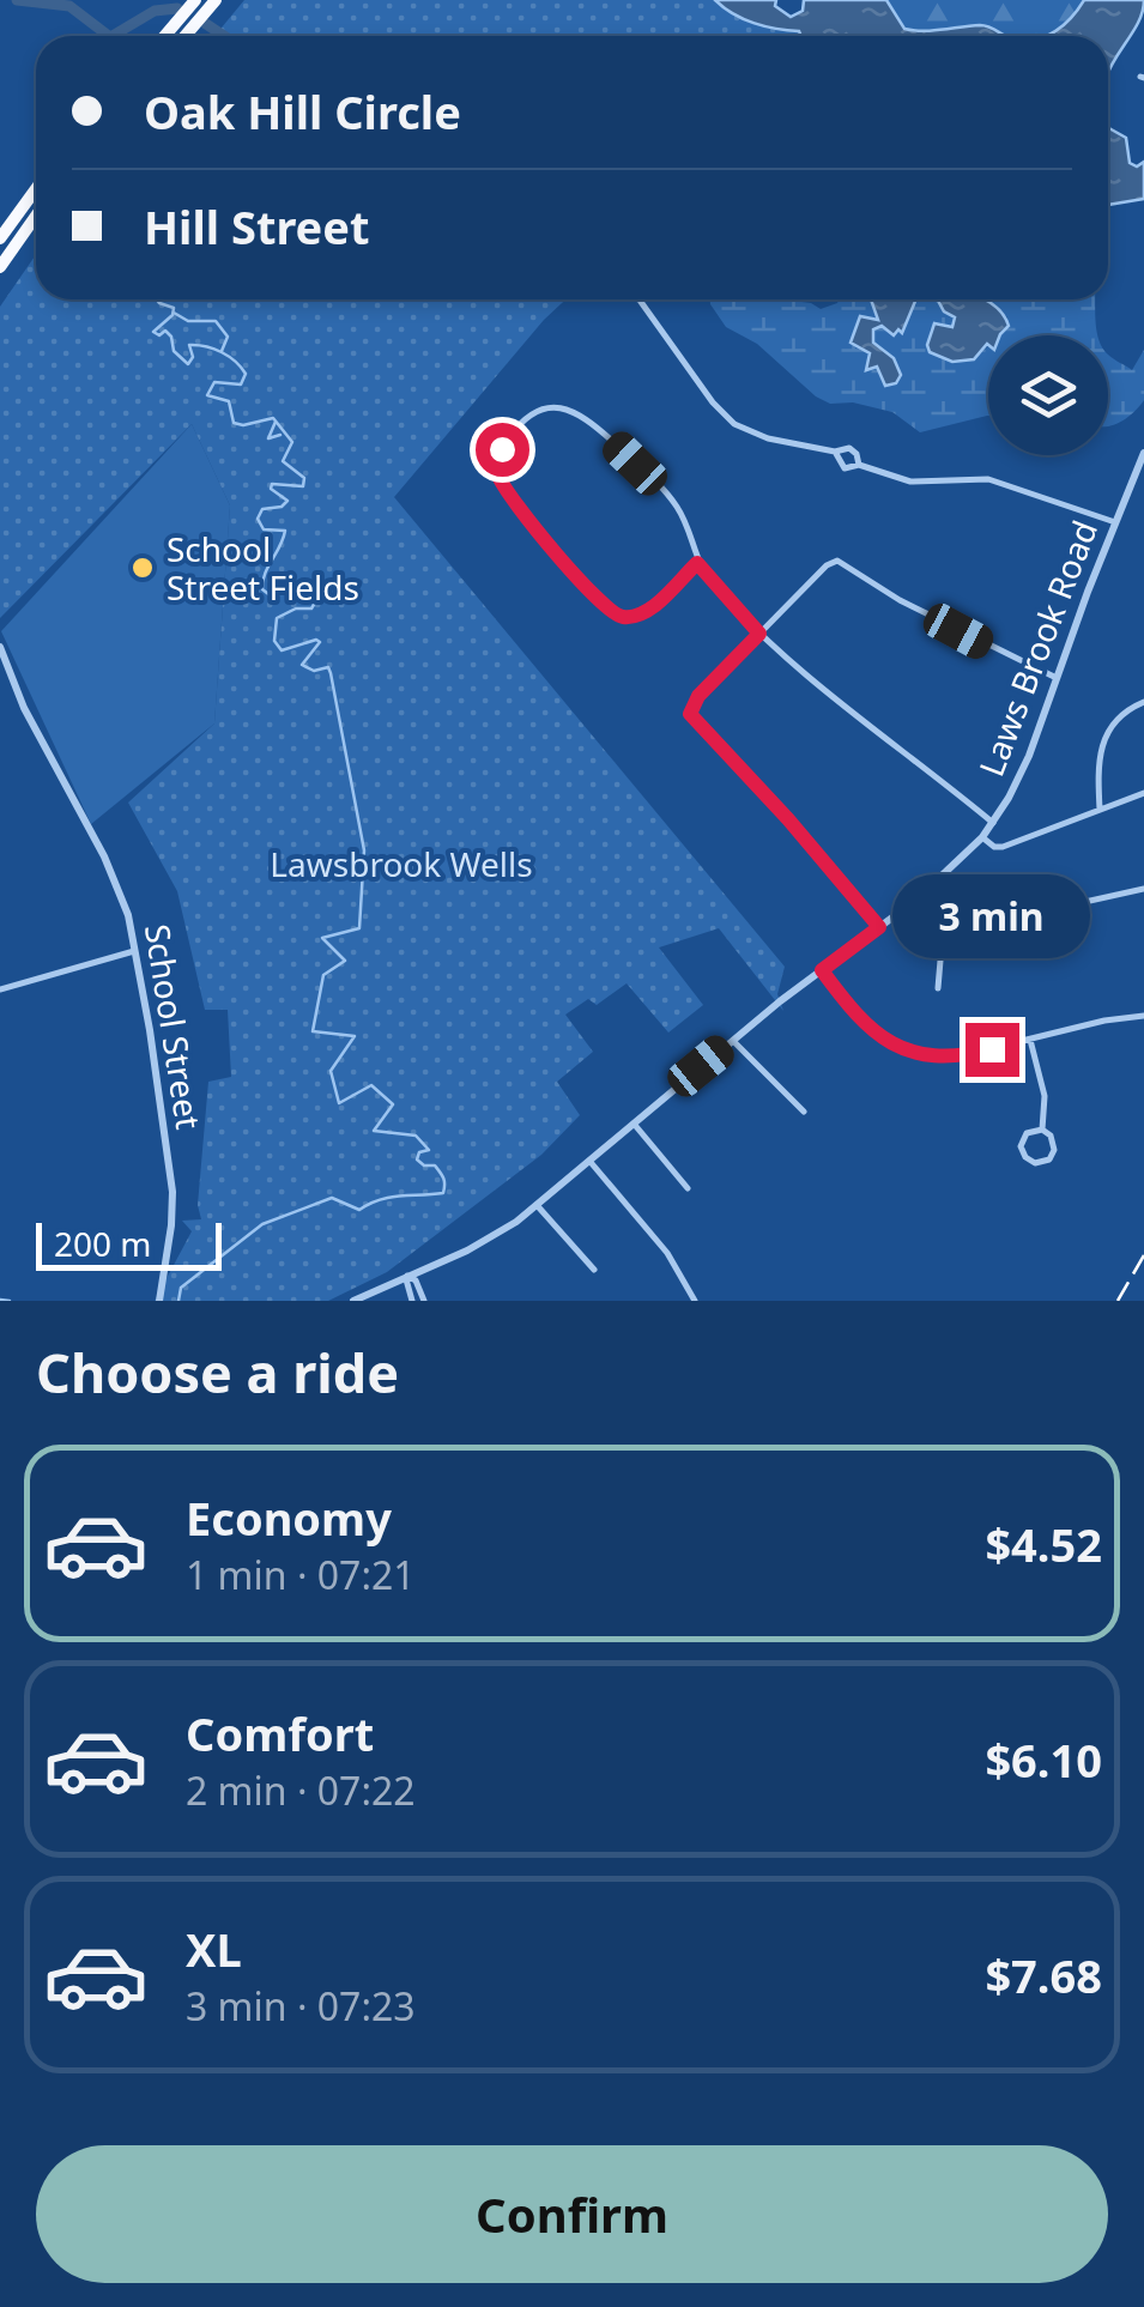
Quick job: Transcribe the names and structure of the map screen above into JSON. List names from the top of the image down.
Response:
{
  "streets": {
    "street": ["Laws Brook Road", "School Street"]
  },
  "parks": ["Lawsbrook Wells"],
  "places": ["School Street Fields"],
  "scale_bar": "200 m",
  "page": {
    "banner": ["Oak Hill Circle", "Hill Street"],
    "bubble": "3 min",
    "scale": "200 m",
    "heading": "Choose a ride",
    "list": [
      {
        "name": "Economy",
        "note": "1 min · 07:21",
        "value": "$4.52"
      },
      {
        "name": "Comfort",
        "note": "2 min · 07:22",
        "value": "$6.10"
      },
      {
        "name": "XL",
        "note": "3 min · 07:23",
        "value": "$7.68"
      }
    ],
    "buttons": "Confirm"
  }
}
